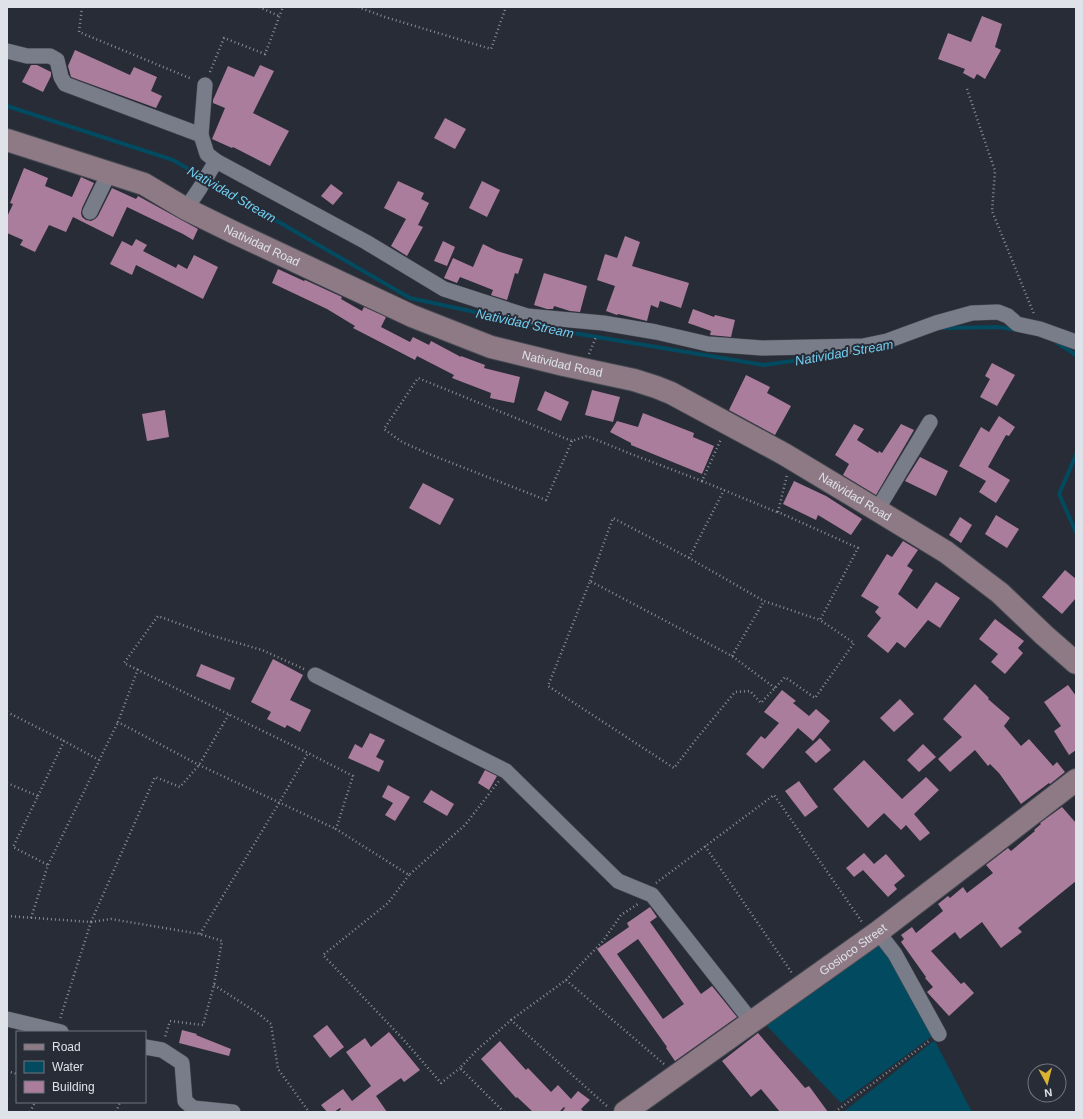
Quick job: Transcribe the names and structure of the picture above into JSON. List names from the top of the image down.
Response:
{
  "streets": {
    "street": ["Natividad Road", "Gosioco Street"]
  },
  "water": ["Natividad Stream"],
  "legend": ["Road", "Water", "Building"],
  "north": "bottom"
}
